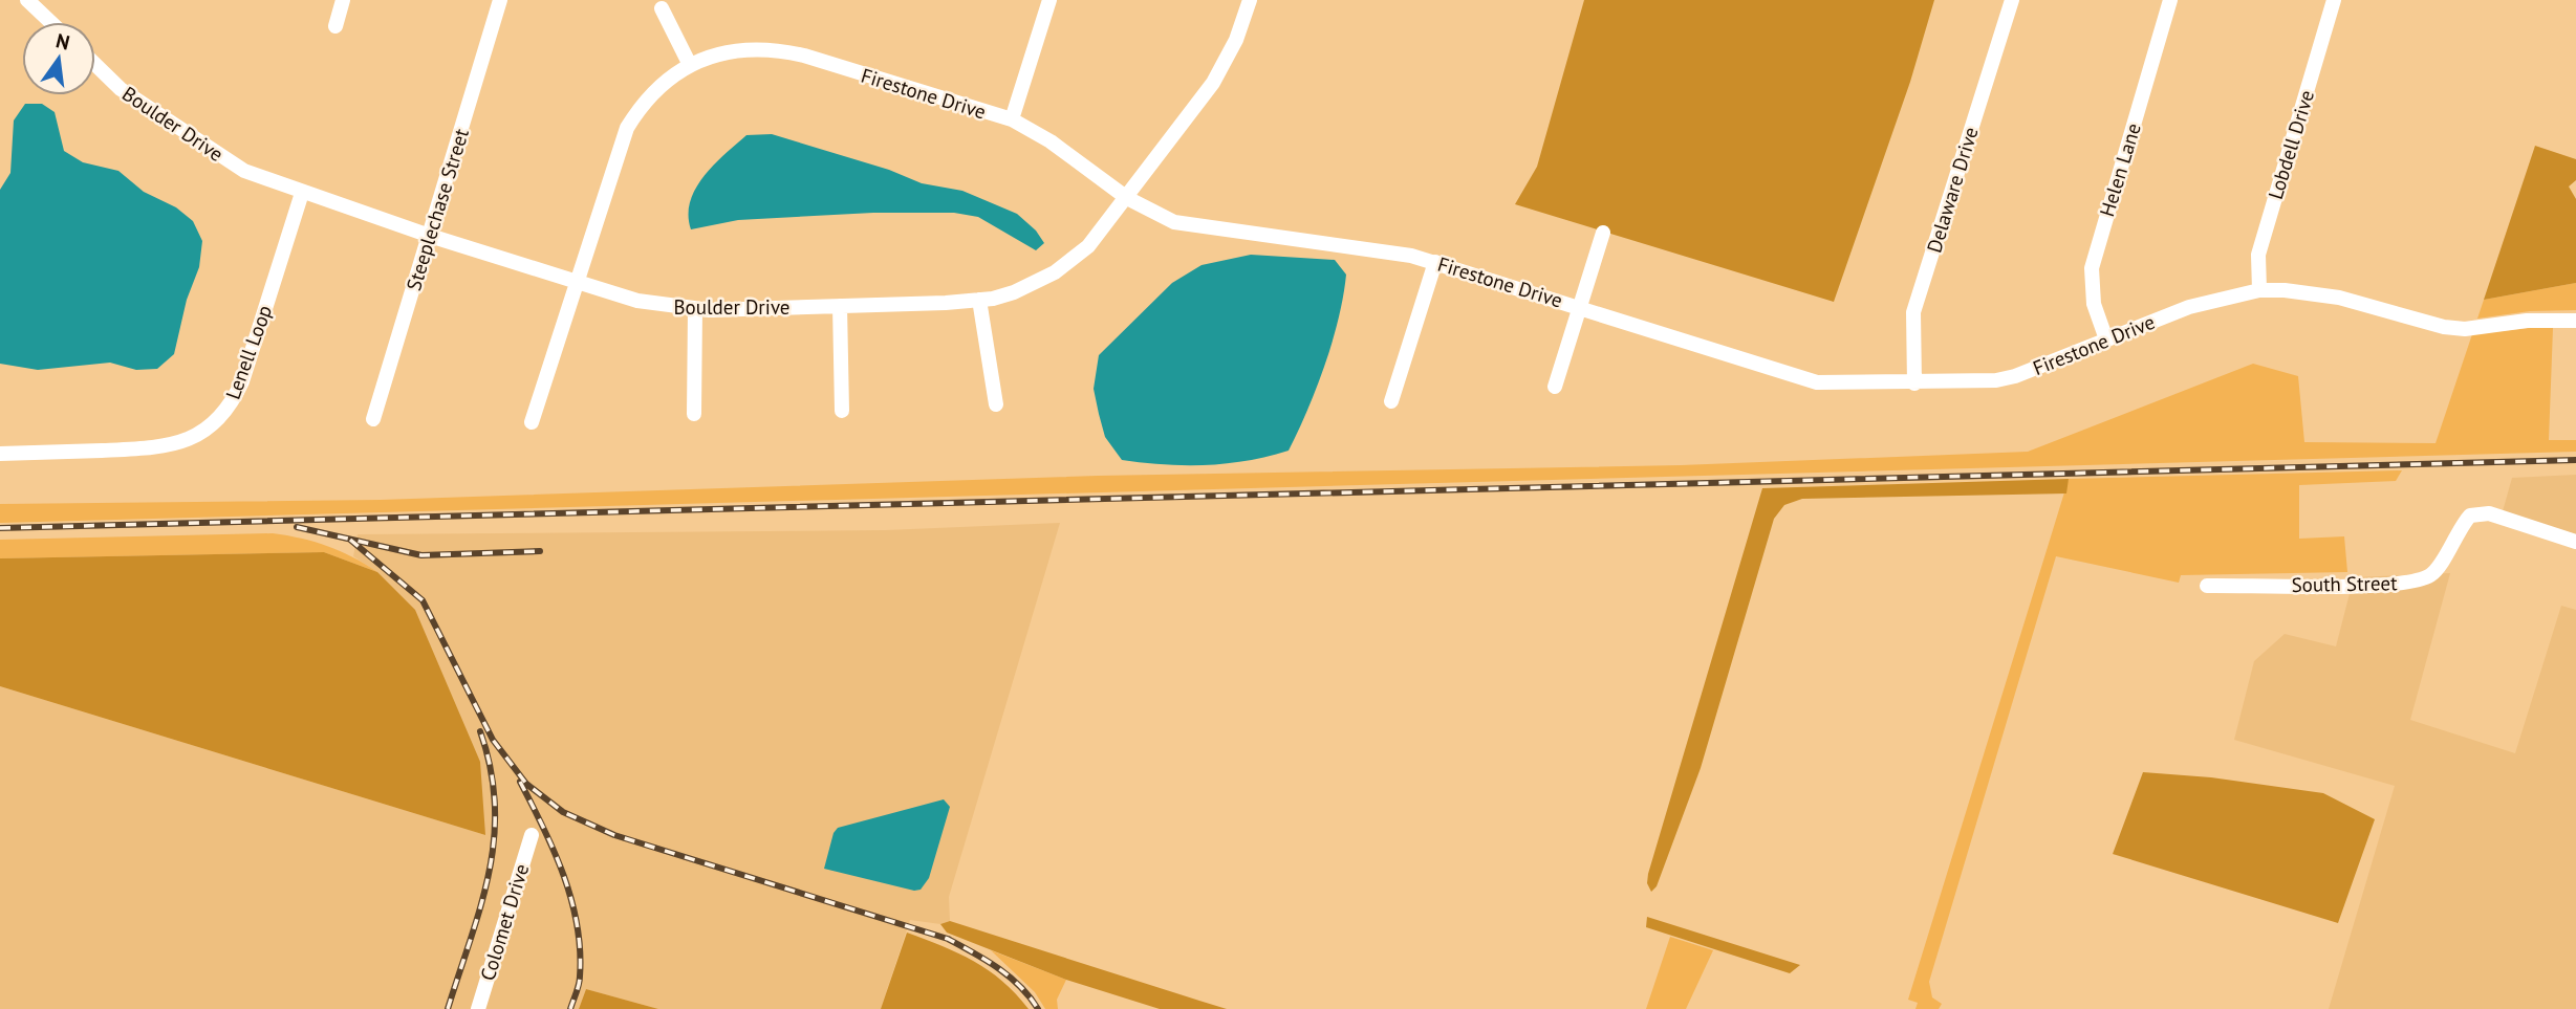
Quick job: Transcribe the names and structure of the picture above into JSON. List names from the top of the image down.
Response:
{
  "streets": {
    "street": [
      "Firestone Drive",
      "Boulder Drive",
      "Lobdell Drive",
      "Helen Lane",
      "Delaware Drive",
      "Steeplechase Street",
      "Lenell Loop",
      "South Street",
      "Colomet Drive"
    ]
  },
  "crossings": [
    ["Firestone Drive", "Boulder Drive"],
    ["Firestone Drive", "Lobdell Drive"],
    ["Firestone Drive", "Helen Lane"],
    ["Firestone Drive", "Delaware Drive"],
    ["Boulder Drive", "Steeplechase Street"],
    ["Boulder Drive", "Lenell Loop"]
  ],
  "north": "top"
}
